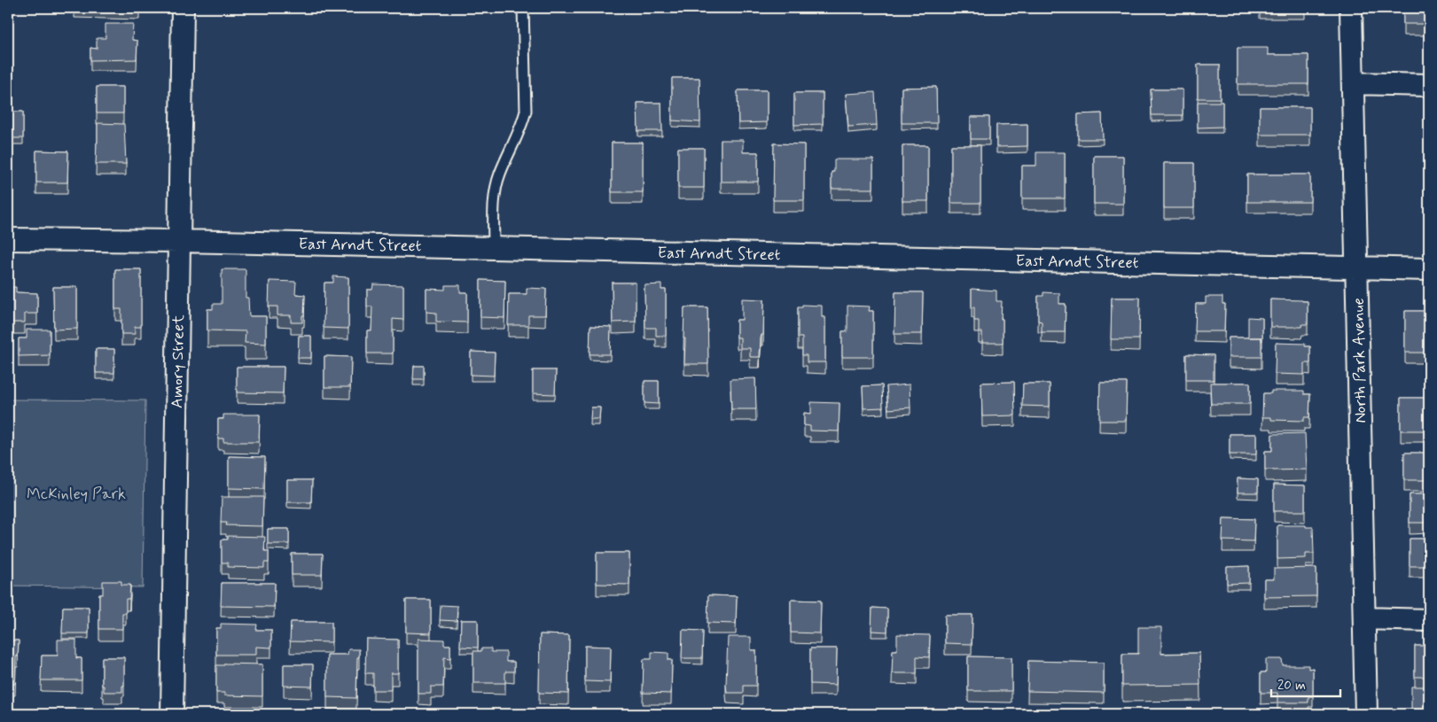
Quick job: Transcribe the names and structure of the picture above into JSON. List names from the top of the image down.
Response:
{
  "streets": {
    "street": ["East Arndt Street", "North Park Avenue", "Amory Street"]
  },
  "crossings": [
    ["East Arndt Street", "North Park Avenue"],
    ["East Arndt Street", "Amory Street"]
  ],
  "parks": ["McKinley Park"],
  "scale_bar": "20 m"
}
